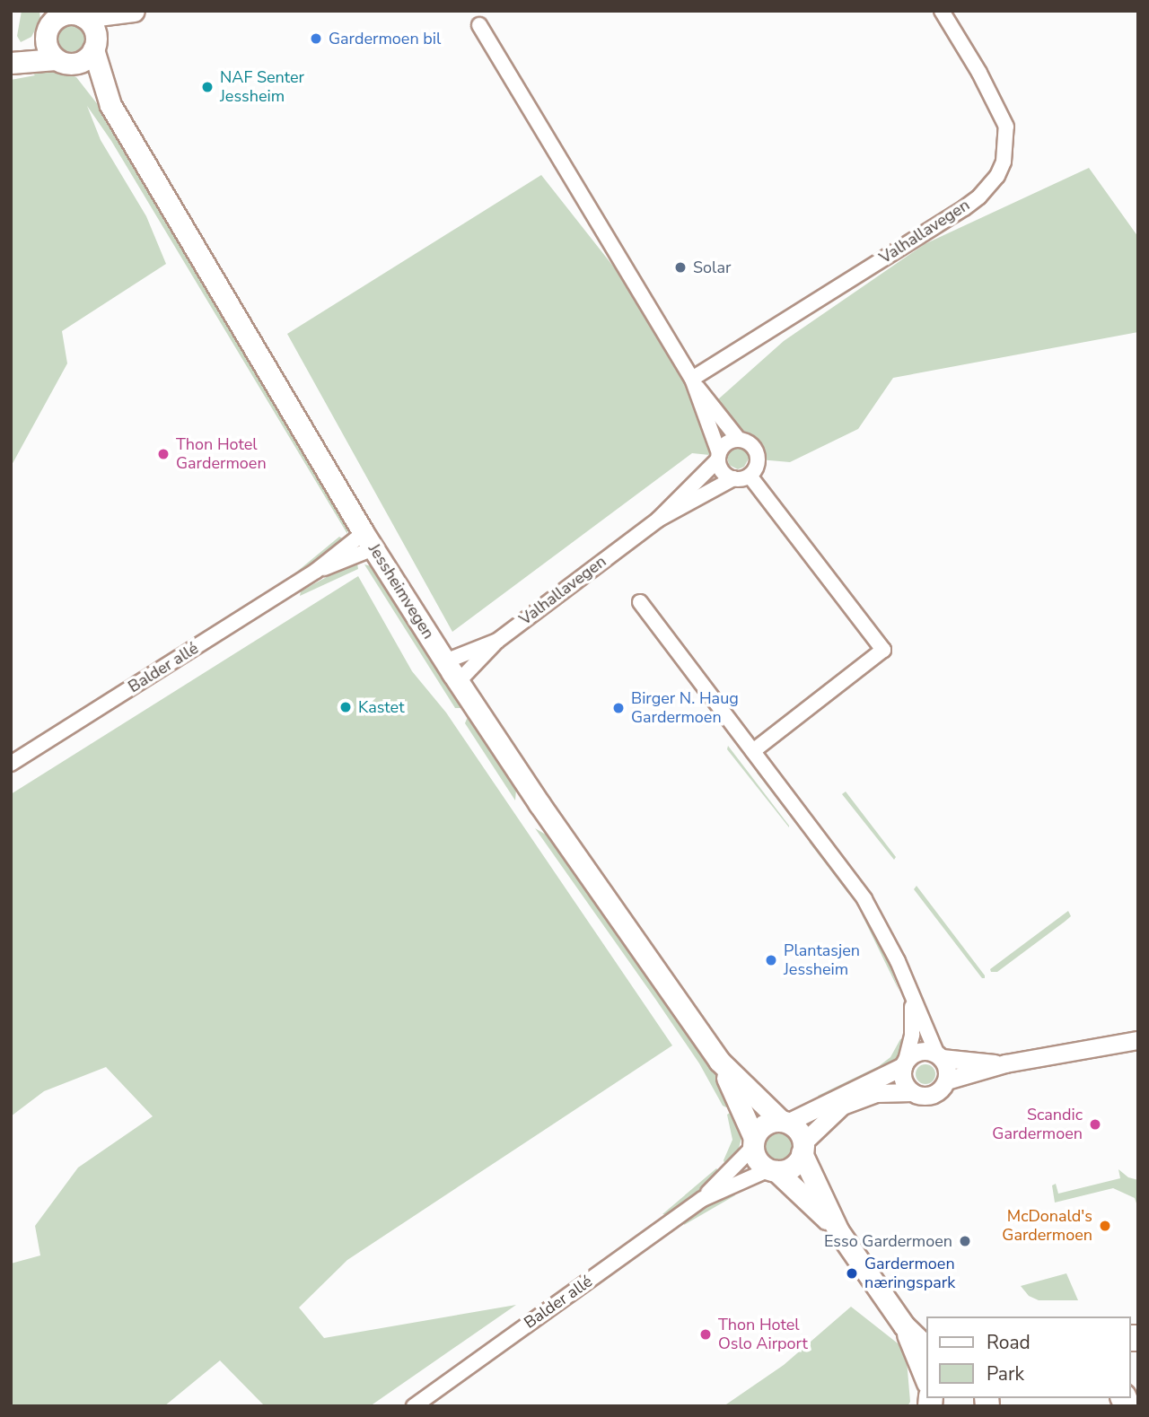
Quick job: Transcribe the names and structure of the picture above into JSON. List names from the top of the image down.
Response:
{
  "streets": {
    "main road": ["Jessheimvegen"],
    "street": ["Valhallavegen", "Balder allé"]
  },
  "crossings": [
    ["Valhallavegen", "Jessheimvegen"],
    ["Jessheimvegen", "Balder allé"]
  ],
  "places": [
    "Gardermoen bil",
    "NAF Senter Jessheim",
    "Solar",
    "Thon Hotel Gardermoen",
    "Kastet",
    "Birger N. Haug Gardermoen",
    "Plantasjen Jessheim",
    "Scandic Gardermoen",
    "McDonald's Gardermoen",
    "Esso Gardermoen",
    "Gardermoen næringspark",
    "Thon Hotel Oslo Airport"
  ],
  "legend": ["Road", "Park"]
}
